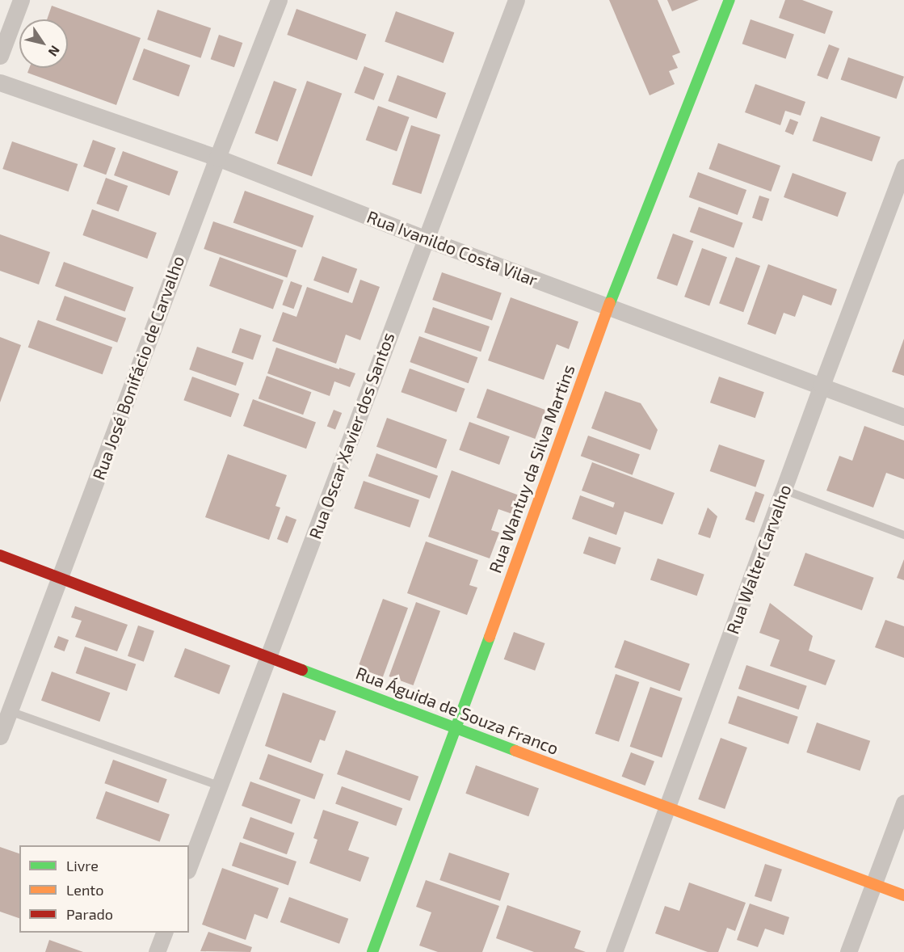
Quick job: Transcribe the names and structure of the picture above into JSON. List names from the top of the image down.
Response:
{
  "streets": {
    "street": [
      "Rua Ivanildo Costa Vilar",
      "Rua José Bonifácio de Carvalho",
      "Rua Oscar Xavier dos Santos",
      "Rua Wantuy da Silva Martins",
      "Rua Walter Carvalho",
      "Rua Águida de Souza Franco"
    ]
  },
  "crossings": [
    ["Rua Ivanildo Costa Vilar", "Rua José Bonifácio de Carvalho"],
    ["Rua Ivanildo Costa Vilar", "Rua Oscar Xavier dos Santos"],
    ["Rua Ivanildo Costa Vilar", "Rua Wantuy da Silva Martins"],
    ["Rua Ivanildo Costa Vilar", "Rua Walter Carvalho"],
    ["Rua José Bonifácio de Carvalho", "Rua Águida de Souza Franco"],
    ["Rua Oscar Xavier dos Santos", "Rua Águida de Souza Franco"],
    ["Rua Wantuy da Silva Martins", "Rua Águida de Souza Franco"],
    ["Rua Walter Carvalho", "Rua Águida de Souza Franco"]
  ],
  "legend": ["Livre", "Lento", "Parado"],
  "north": "bottom right"
}
